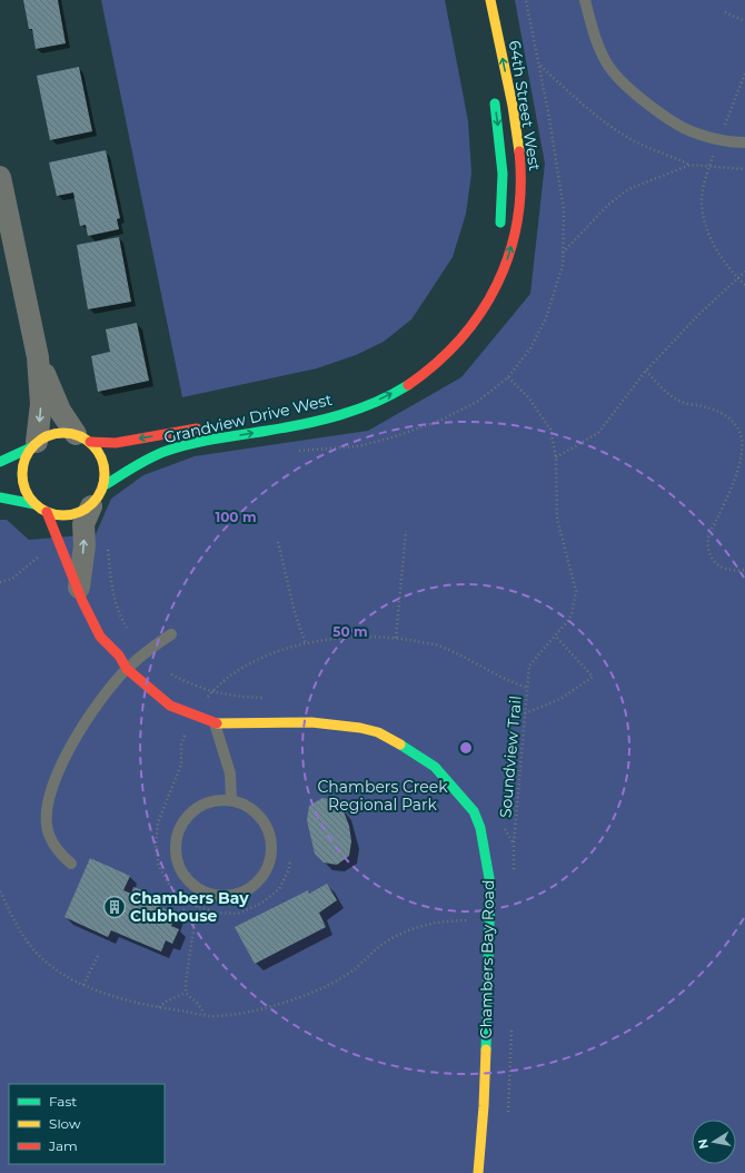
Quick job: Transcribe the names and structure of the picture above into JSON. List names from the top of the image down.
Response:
{
  "streets": {
    "street": ["64th Street West", "Grandview Drive West", "Chambers Bay Road"],
    "path": ["Soundview Trail"]
  },
  "crossings": [
    ["64th Street West", "Grandview Drive West"],
    ["Grandview Drive West", "Chambers Bay Road"]
  ],
  "parks": ["Chambers Creek Regional Park"],
  "places": {
    "building": ["Chambers Bay Clubhouse"]
  },
  "legend": ["Fast", "Slow", "Jam"],
  "north": "left",
  "rings": ["100 m", "50 m"]
}
